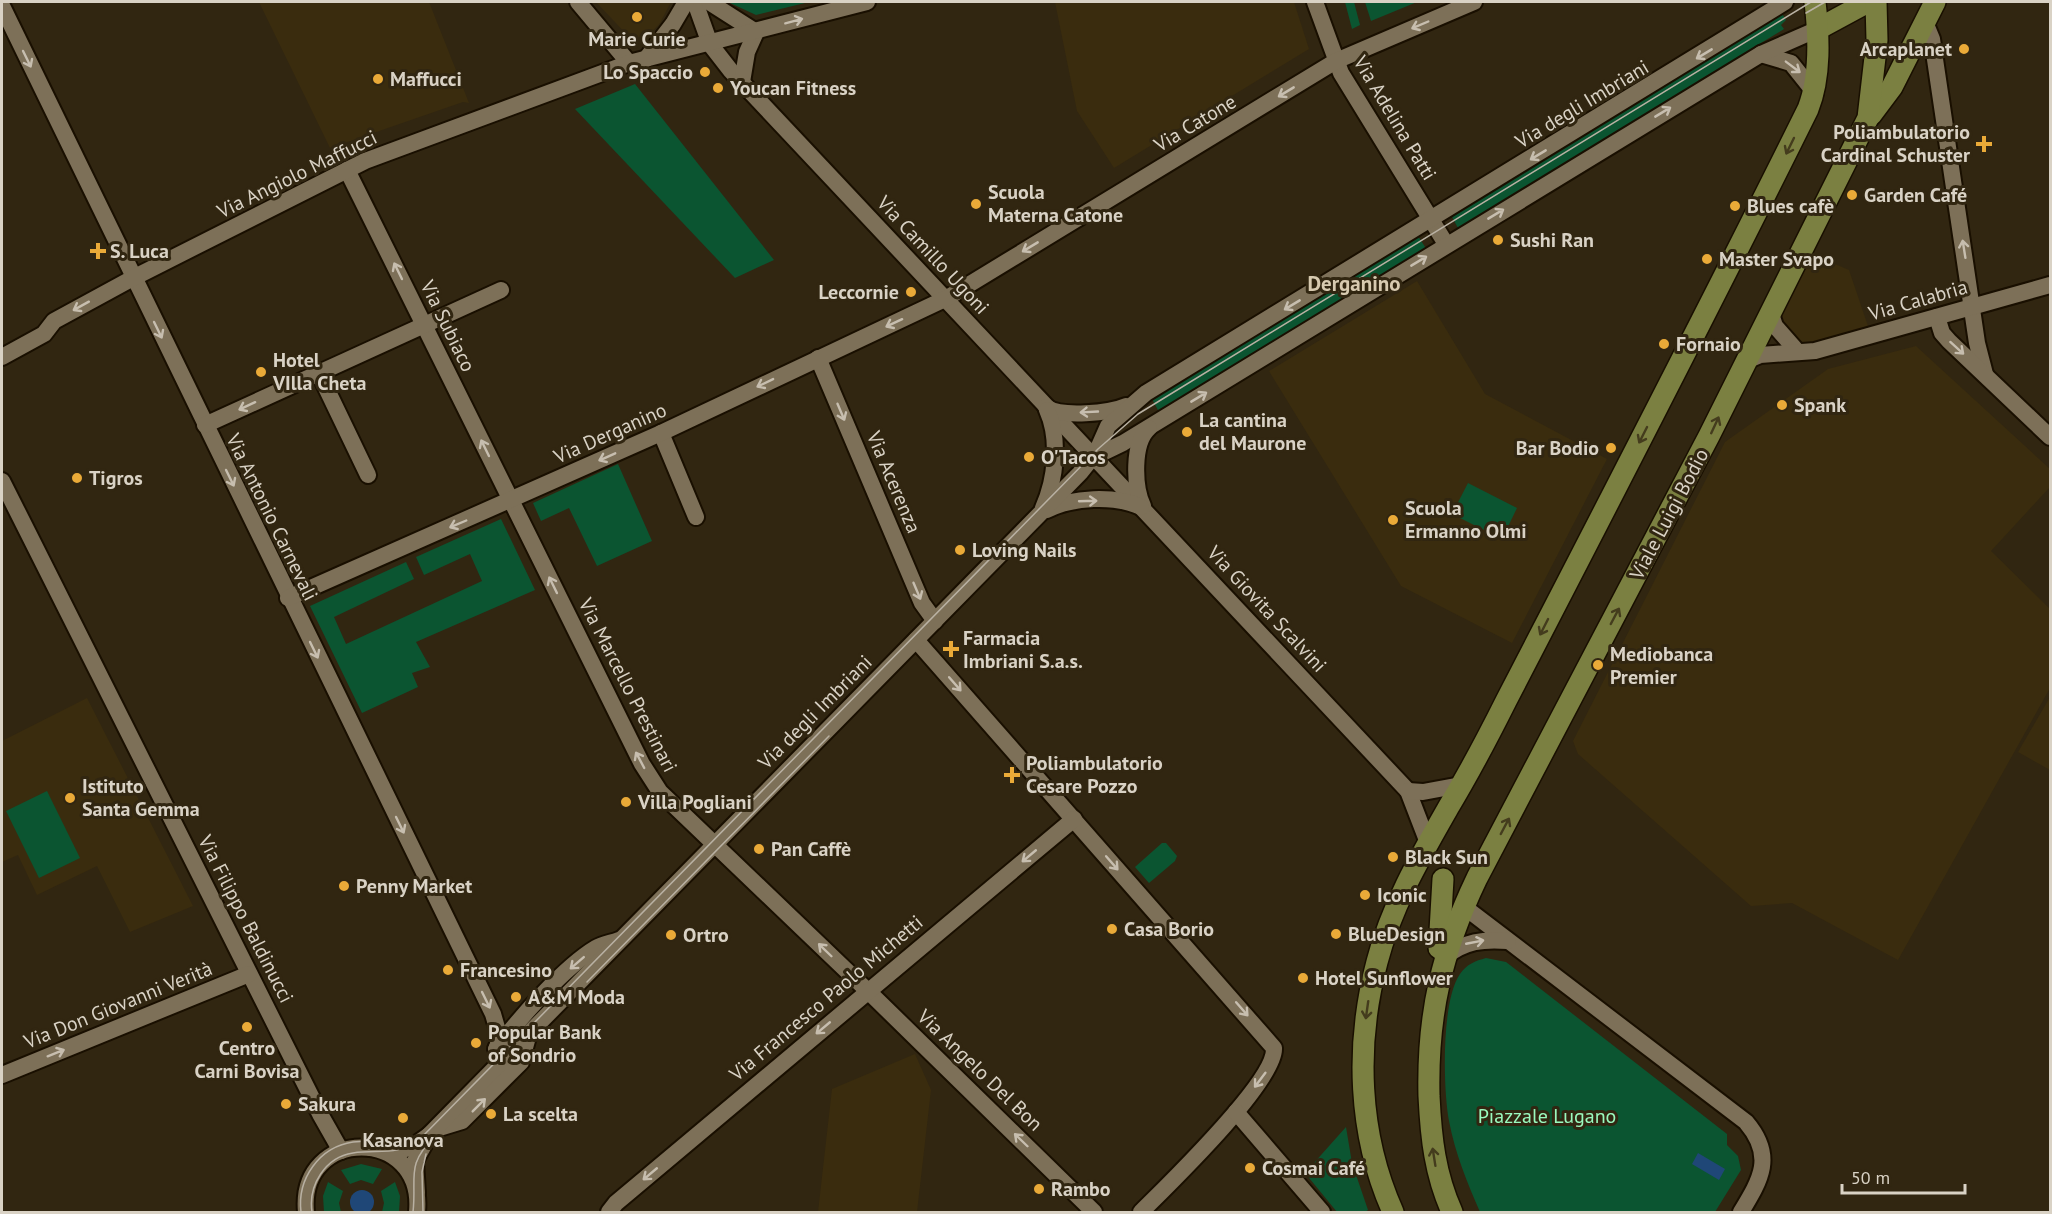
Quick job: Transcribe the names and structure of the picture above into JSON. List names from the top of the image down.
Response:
{
  "streets": {
    "main road": ["Viale Luigi Bodio"],
    "street": [
      "Via degli Imbriani",
      "Via Adelina Patti",
      "Via Catone",
      "Via Angiolo Maffucci",
      "Via Camillo Ugoni",
      "Via Calabria",
      "Via Subiaco",
      "Via Derganino",
      "Via Acerenza",
      "Via Antonio Carnevali",
      "Via Giovita Scalvini",
      "Via Marcello Prestinari",
      "Via Filippo Baldinucci",
      "Via Francesco Paolo Michetti",
      "Via Don Giovanni Verità",
      "Via Angelo Del Bon"
    ]
  },
  "crossings": [
    ["Via degli Imbriani", "Via Adelina Patti"],
    ["Via degli Imbriani", "Via Camillo Ugoni"],
    ["Via degli Imbriani", "Via Acerenza"],
    ["Via degli Imbriani", "Via Antonio Carnevali"],
    ["Via degli Imbriani", "Via Giovita Scalvini"],
    ["Via degli Imbriani", "Via Marcello Prestinari"],
    ["Via degli Imbriani", "Via Filippo Baldinucci"],
    ["Via Adelina Patti", "Via Catone"],
    ["Via Catone", "Via Camillo Ugoni"],
    ["Via Catone", "Via Derganino"],
    ["Via Angiolo Maffucci", "Via Camillo Ugoni"],
    ["Via Angiolo Maffucci", "Via Subiaco"],
    ["Via Angiolo Maffucci", "Via Antonio Carnevali"],
    ["Via Camillo Ugoni", "Via Derganino"],
    ["Via Camillo Ugoni", "Via Giovita Scalvini"],
    ["Via Calabria", "Viale Luigi Bodio"],
    ["Via Subiaco", "Via Derganino"],
    ["Via Subiaco", "Via Marcello Prestinari"],
    ["Via Derganino", "Via Acerenza"],
    ["Via Derganino", "Via Antonio Carnevali"],
    ["Via Derganino", "Via Marcello Prestinari"],
    ["Via Marcello Prestinari", "Via Francesco Paolo Michetti"],
    ["Via Marcello Prestinari", "Via Angelo Del Bon"],
    ["Via Filippo Baldinucci", "Via Don Giovanni Verità"],
    ["Via Francesco Paolo Michetti", "Via Angelo Del Bon"]
  ],
  "one_way": [
    "Via Catone",
    "Via Derganino",
    "Via Acerenza",
    "Via Antonio Carnevali",
    "Via Marcello Prestinari",
    "Via Francesco Paolo Michetti",
    "Via Don Giovanni Verità",
    "Via Angelo Del Bon"
  ],
  "districts": ["Derganino"],
  "parks": ["Piazzale Lugano"],
  "places": {
    "other": [
      "Marie Curie",
      "Arcaplanet",
      "Lo Spaccio",
      "Maffucci",
      "Youcan Fitness",
      "Garden Café",
      "Scuola Materna Catone",
      "Blues cafè",
      "Sushi Ran",
      "Master Svapo",
      "Leccornie",
      "Fornaio",
      "Hotel VIlla Cheta",
      "Spank",
      "La cantina del Maurone",
      "Bar Bodio",
      "O'Tacos",
      "Tigros",
      "Scuola Ermanno Olmi",
      "Loving Nails",
      "Mediobanca Premier",
      "Istituto Santa Gemma",
      "Villa Pogliani",
      "Pan Caffè",
      "Black Sun",
      "Penny Market",
      "Iconic",
      "Casa Borio",
      "BlueDesign",
      "Ortro",
      "Francesino",
      "Hotel Sunflower",
      "A&M Moda",
      "Centro Carni Bovisa",
      "Popular Bank of Sondrio",
      "Sakura",
      "La scelta",
      "Kasanova",
      "Cosmai Café",
      "Rambo"
    ],
    "health": [
      "Poliambulatorio Cardinal Schuster",
      "S. Luca",
      "Farmacia Imbriani S.a.s.",
      "Poliambulatorio Cesare Pozzo"
    ]
  },
  "scale_bar": "50 m"
}
